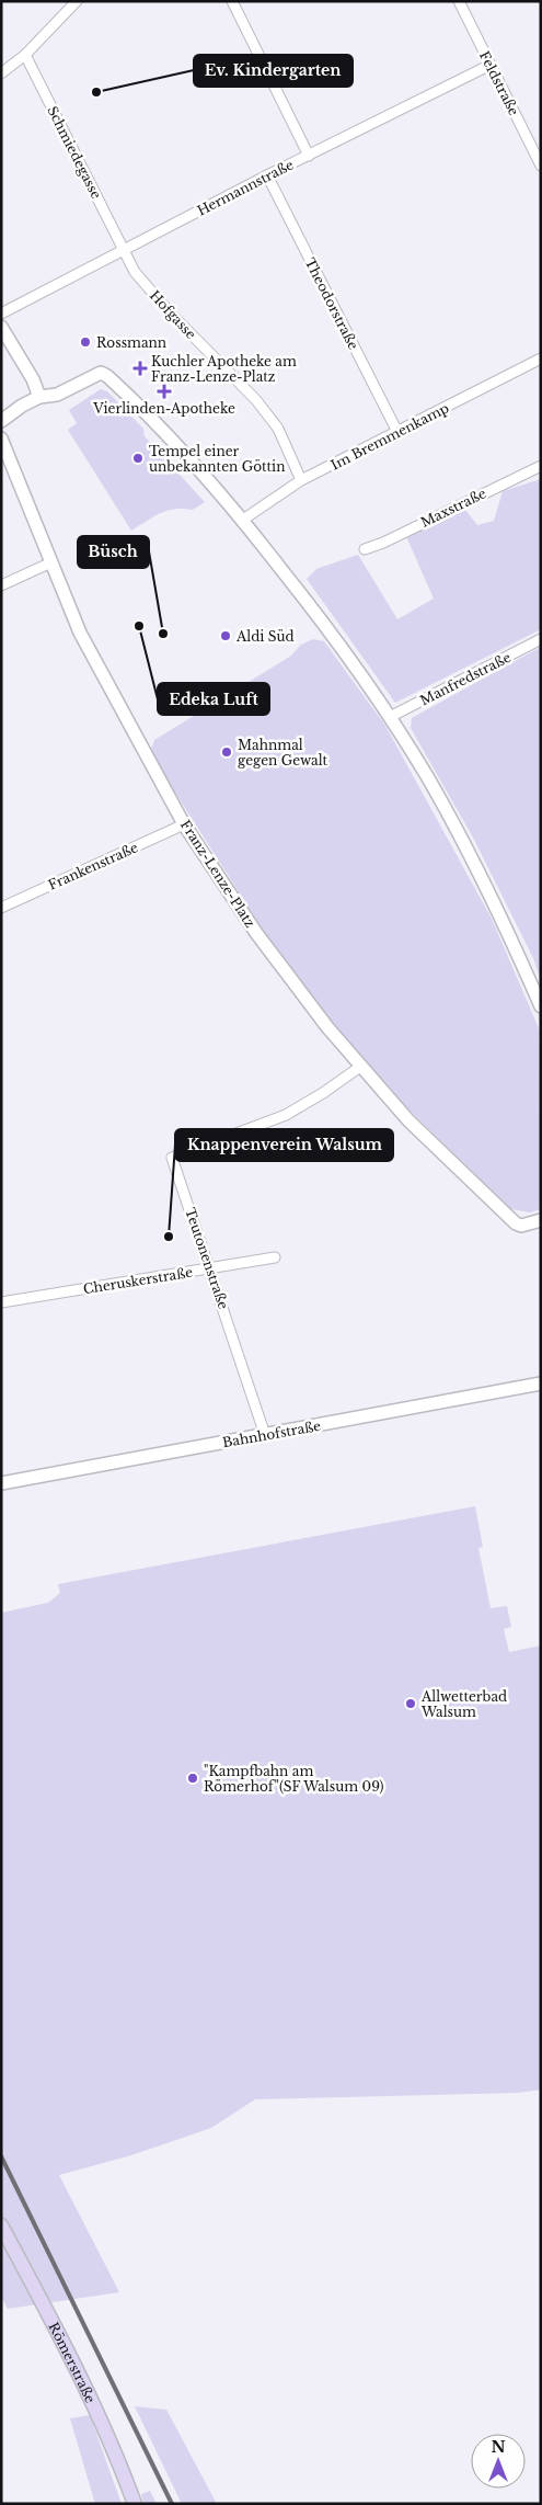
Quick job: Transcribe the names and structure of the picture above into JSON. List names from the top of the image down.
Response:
{
  "streets": {
    "main road": ["Römerstraße"],
    "street": [
      "Feldstraße",
      "Schmiedegasse",
      "Hermannstraße",
      "Theodorstraße",
      "Hofgasse",
      "Im Bremmenkamp",
      "Maxstraße",
      "Manfredstraße",
      "Frankenstraße",
      "Franz-Lenze-Platz",
      "Teutonenstraße",
      "Cheruskerstraße",
      "Bahnhofstraße"
    ]
  },
  "crossings": [
    ["Feldstraße", "Hermannstraße"],
    ["Schmiedegasse", "Hermannstraße"],
    ["Schmiedegasse", "Hofgasse"],
    ["Hermannstraße", "Theodorstraße"],
    ["Hermannstraße", "Hofgasse"],
    ["Theodorstraße", "Im Bremmenkamp"],
    ["Hofgasse", "Im Bremmenkamp"],
    ["Frankenstraße", "Franz-Lenze-Platz"],
    ["Franz-Lenze-Platz", "Teutonenstraße"],
    ["Teutonenstraße", "Cheruskerstraße"],
    ["Teutonenstraße", "Bahnhofstraße"]
  ],
  "places": {
    "other": [
      "Ev. Kindergarten",
      "Rossmann",
      "Tempel einer unbekannten Göttin",
      "Edeka Luft",
      "Büsch",
      "Aldi Süd",
      "Mahnmal gegen Gewalt",
      "Knappenverein Walsum",
      "Allwetterbad Walsum",
      "\"Kampfbahn am Römerhof\"(SF Walsum 09)"
    ],
    "health": ["Kuchler Apotheke am Franz-Lenze-Platz", "Vierlinden-Apotheke"]
  },
  "north": "top"
}
